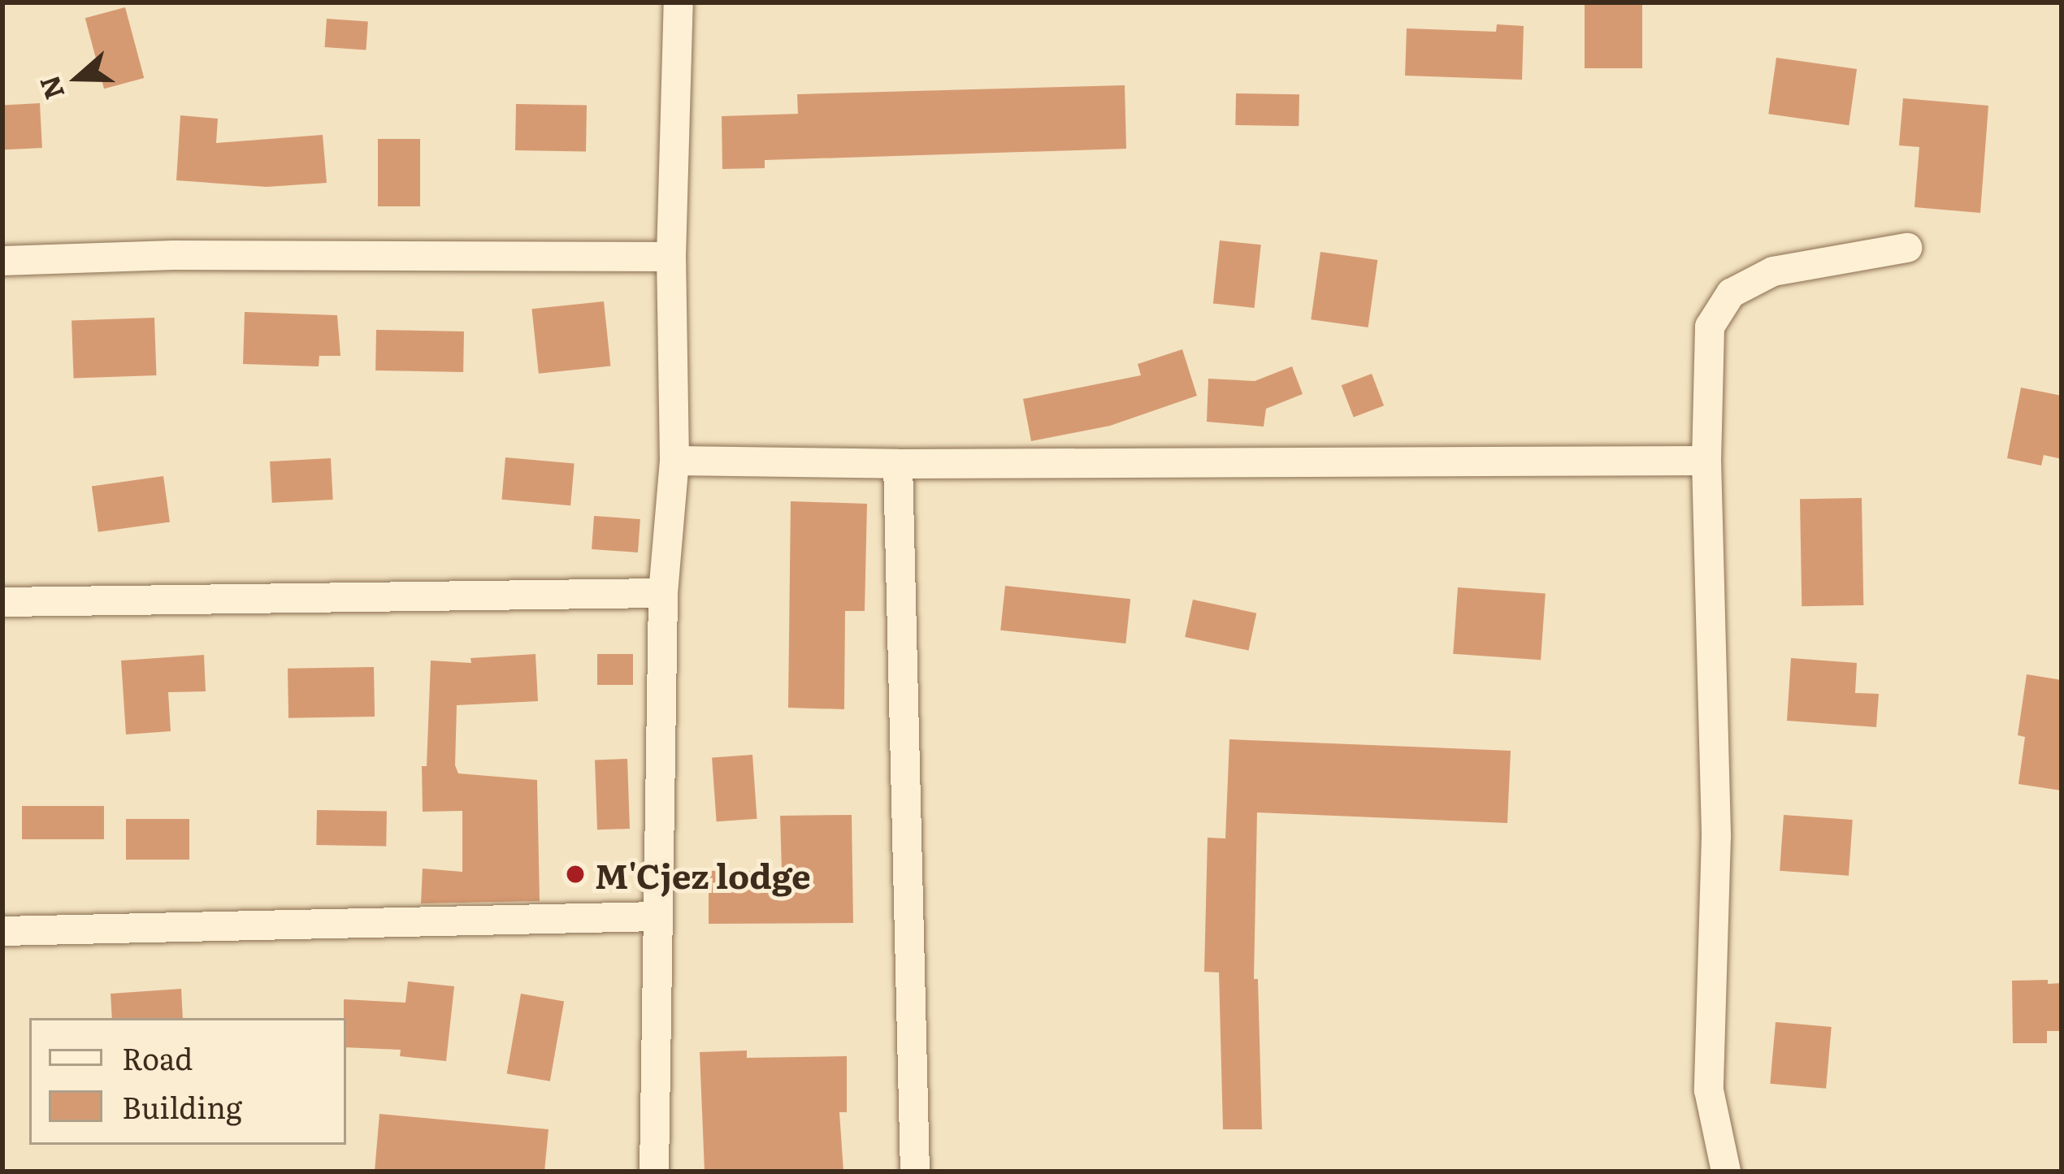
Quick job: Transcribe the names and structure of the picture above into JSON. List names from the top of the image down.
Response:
{
  "places": ["M'Cjez lodge"],
  "legend": ["Road", "Building"],
  "north": "left"
}
